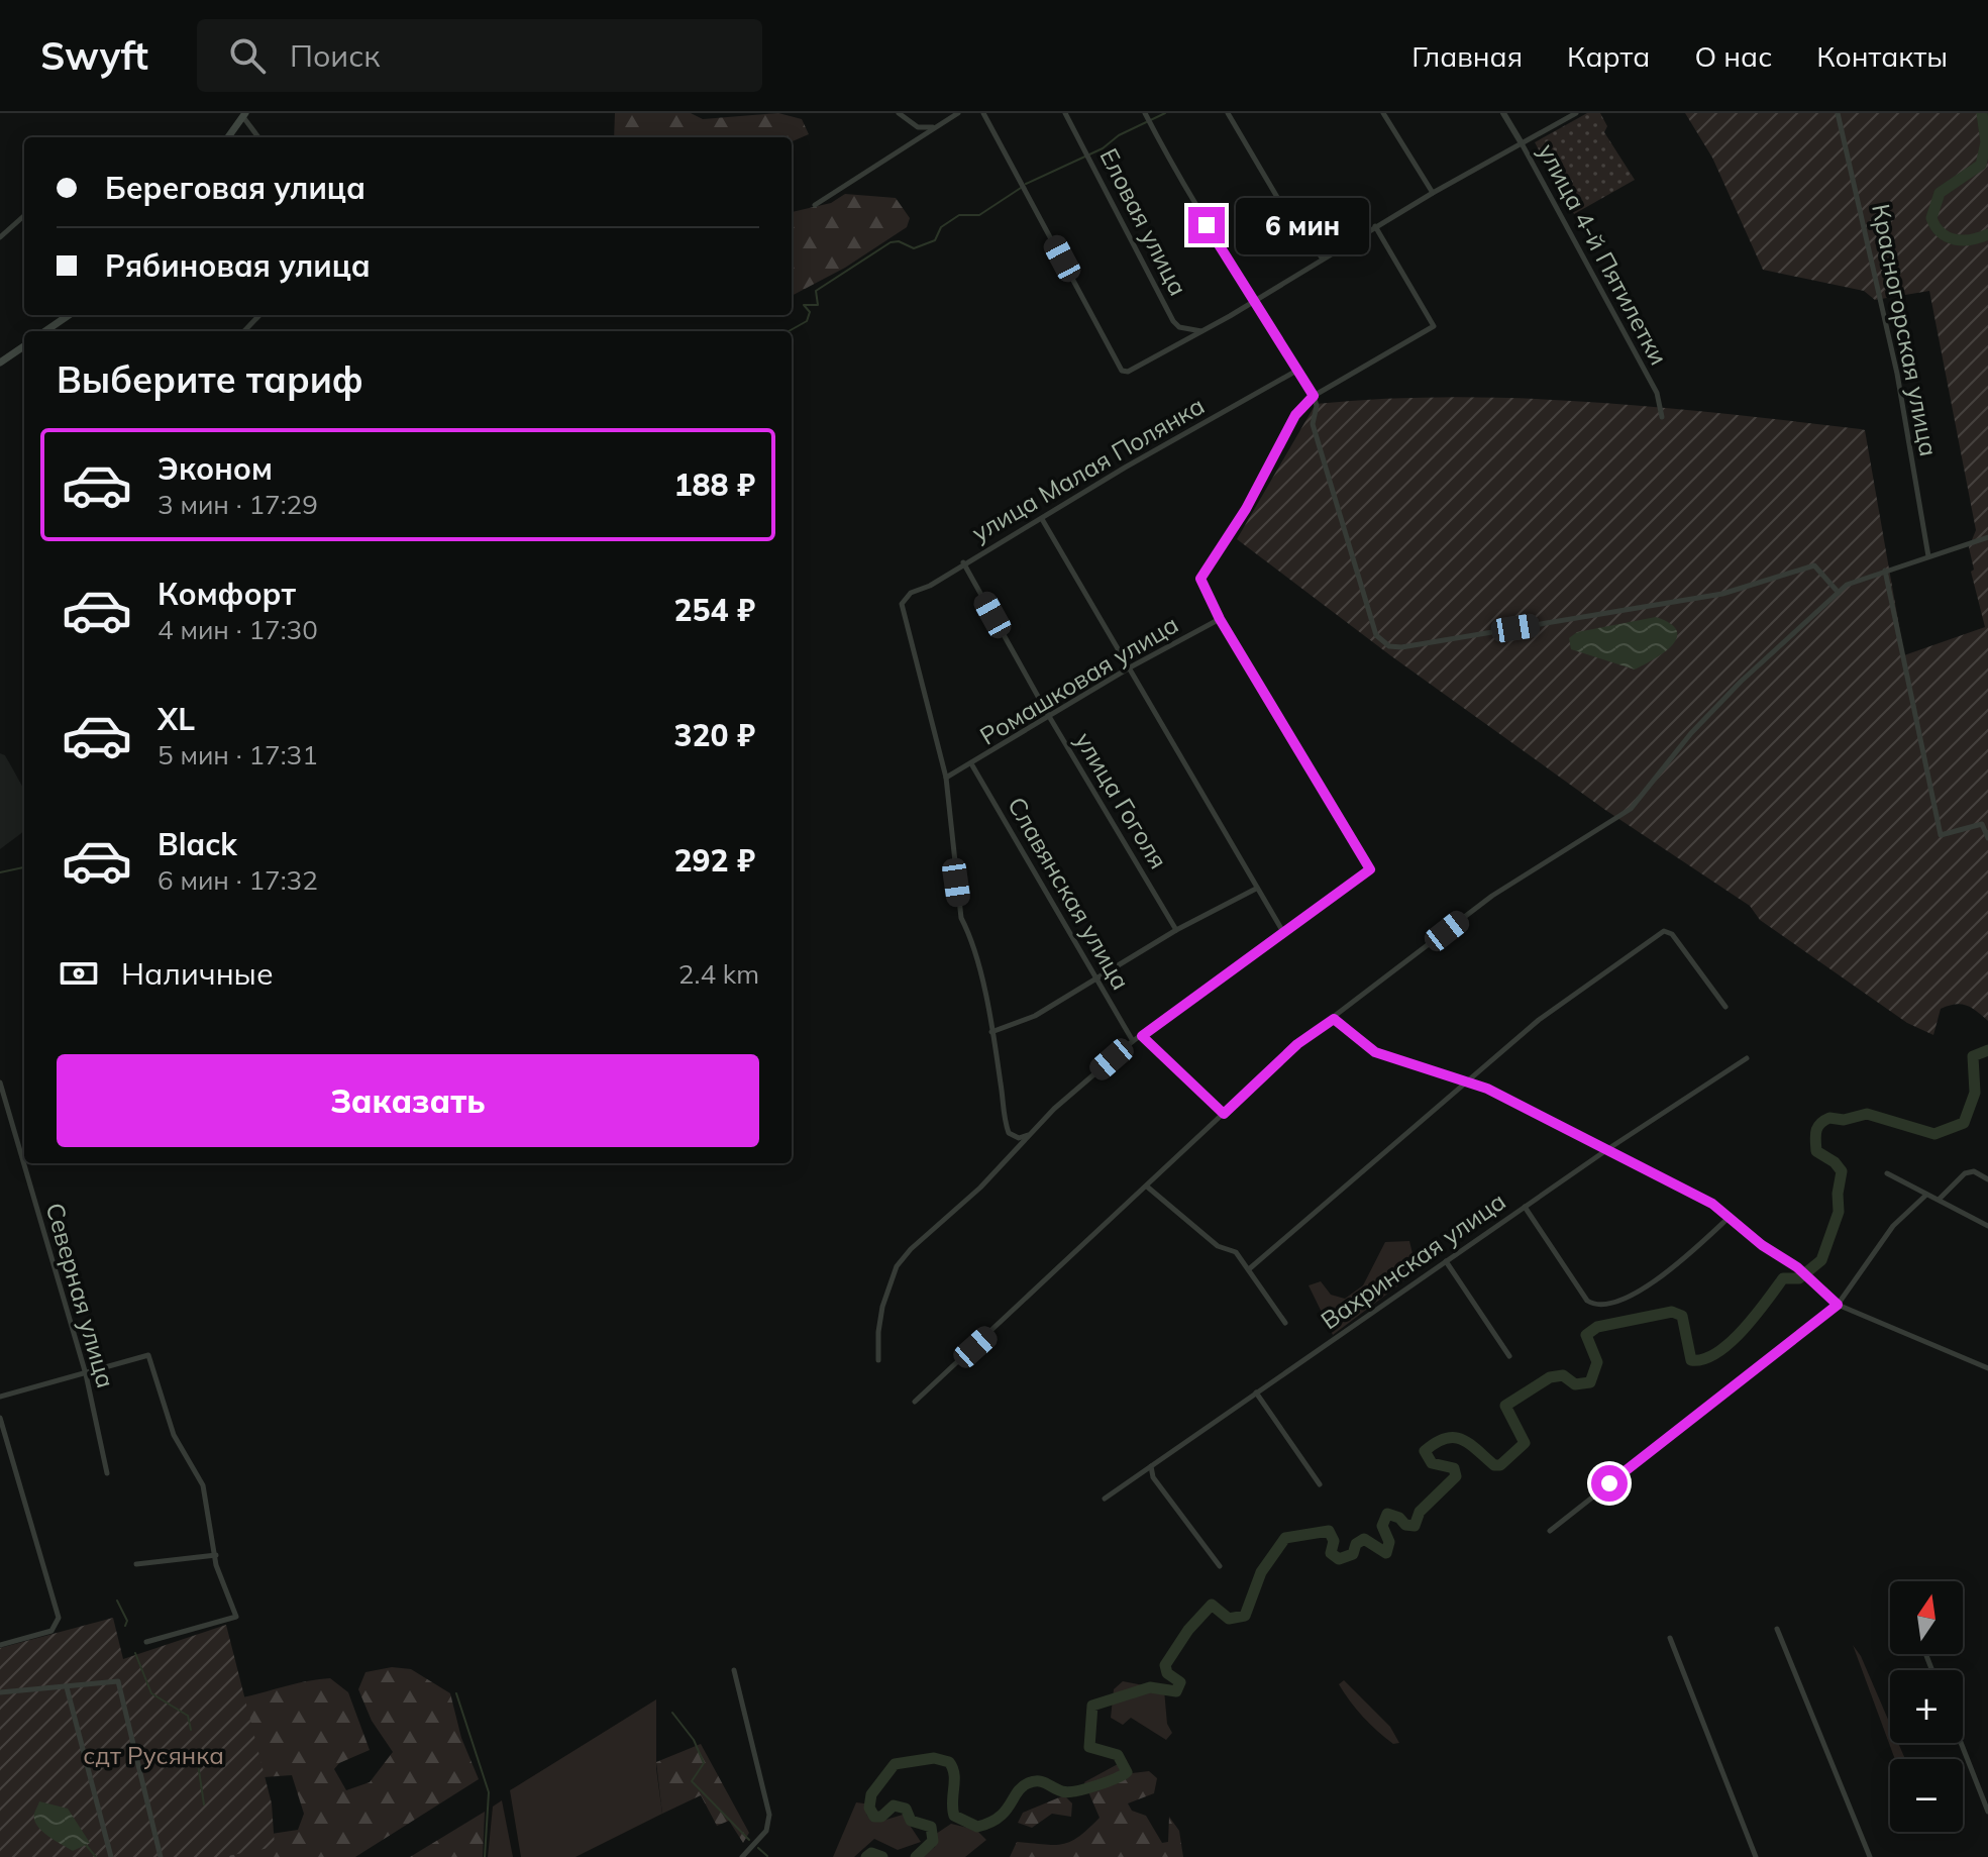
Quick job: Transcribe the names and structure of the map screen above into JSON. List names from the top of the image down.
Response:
{
  "streets": {
    "street": [
      "Еловая улица",
      "улица 4-й Пятилетки",
      "Красногорская улица",
      "улица Малая Полянка",
      "Ромашковая улица",
      "улица Гоголя",
      "Славянская улица",
      "Вахринская улица",
      "Северная улица"
    ]
  },
  "crossings": [
    ["улица Малая Полянка", "Ромашковая улица"],
    ["улица Малая Полянка", "улица Гоголя"],
    ["Ромашковая улица", "улица Гоголя"],
    ["Ромашковая улица", "Славянская улица"]
  ],
  "parks": ["сдт Русянка"],
  "north": "top",
  "page": {
    "header": "Swyft",
    "search": "Поиск",
    "nav": [
      "Главная",
      "Карта",
      "О нас",
      "Контакты"
    ],
    "banner": ["Береговая улица", "Рябиновая улица"],
    "bubble": "6 мин",
    "heading": "Выберите тариф",
    "list": [
      {
        "name": "Эконом",
        "note": "3 мин · 17:29",
        "value": "188 ₽"
      },
      {
        "name": "Комфорт",
        "note": "4 мин · 17:30",
        "value": "254 ₽"
      },
      {
        "name": "XL",
        "note": "5 мин · 17:31",
        "value": "320 ₽"
      },
      {
        "name": "Black",
        "note": "6 мин · 17:32",
        "value": "292 ₽"
      }
    ],
    "pay": ["Наличные", "2.4 km"],
    "buttons": "Заказать",
    "map_buttons": ["+", "−"]
  }
}
